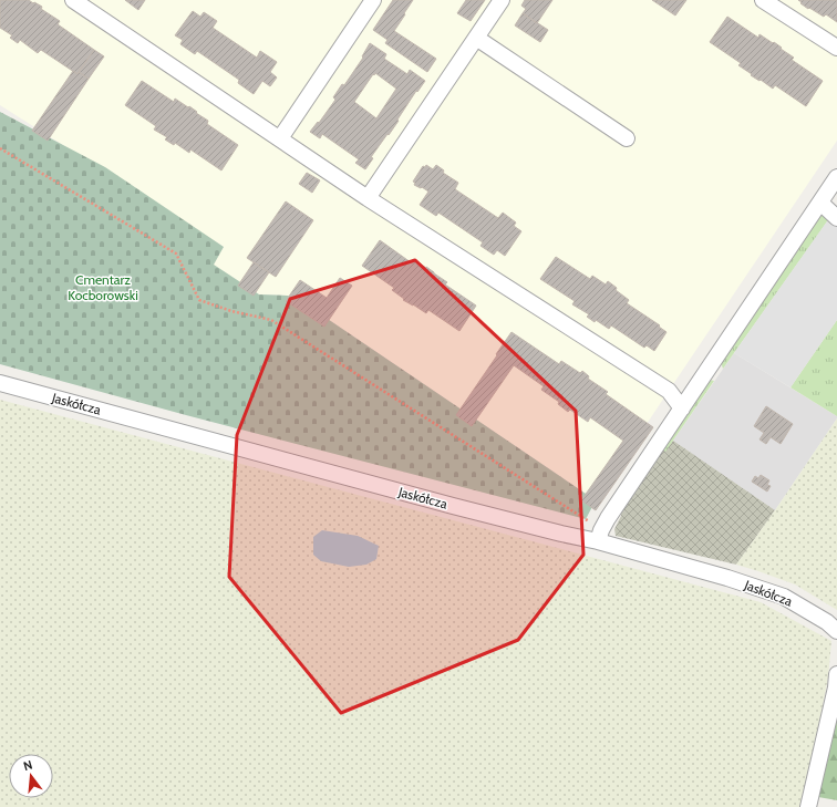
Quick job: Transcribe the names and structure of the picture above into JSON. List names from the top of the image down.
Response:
{
  "streets": {
    "street": ["Jaskółcza"]
  },
  "parks": ["Cmentarz Kocborowski"],
  "north": "top"
}
